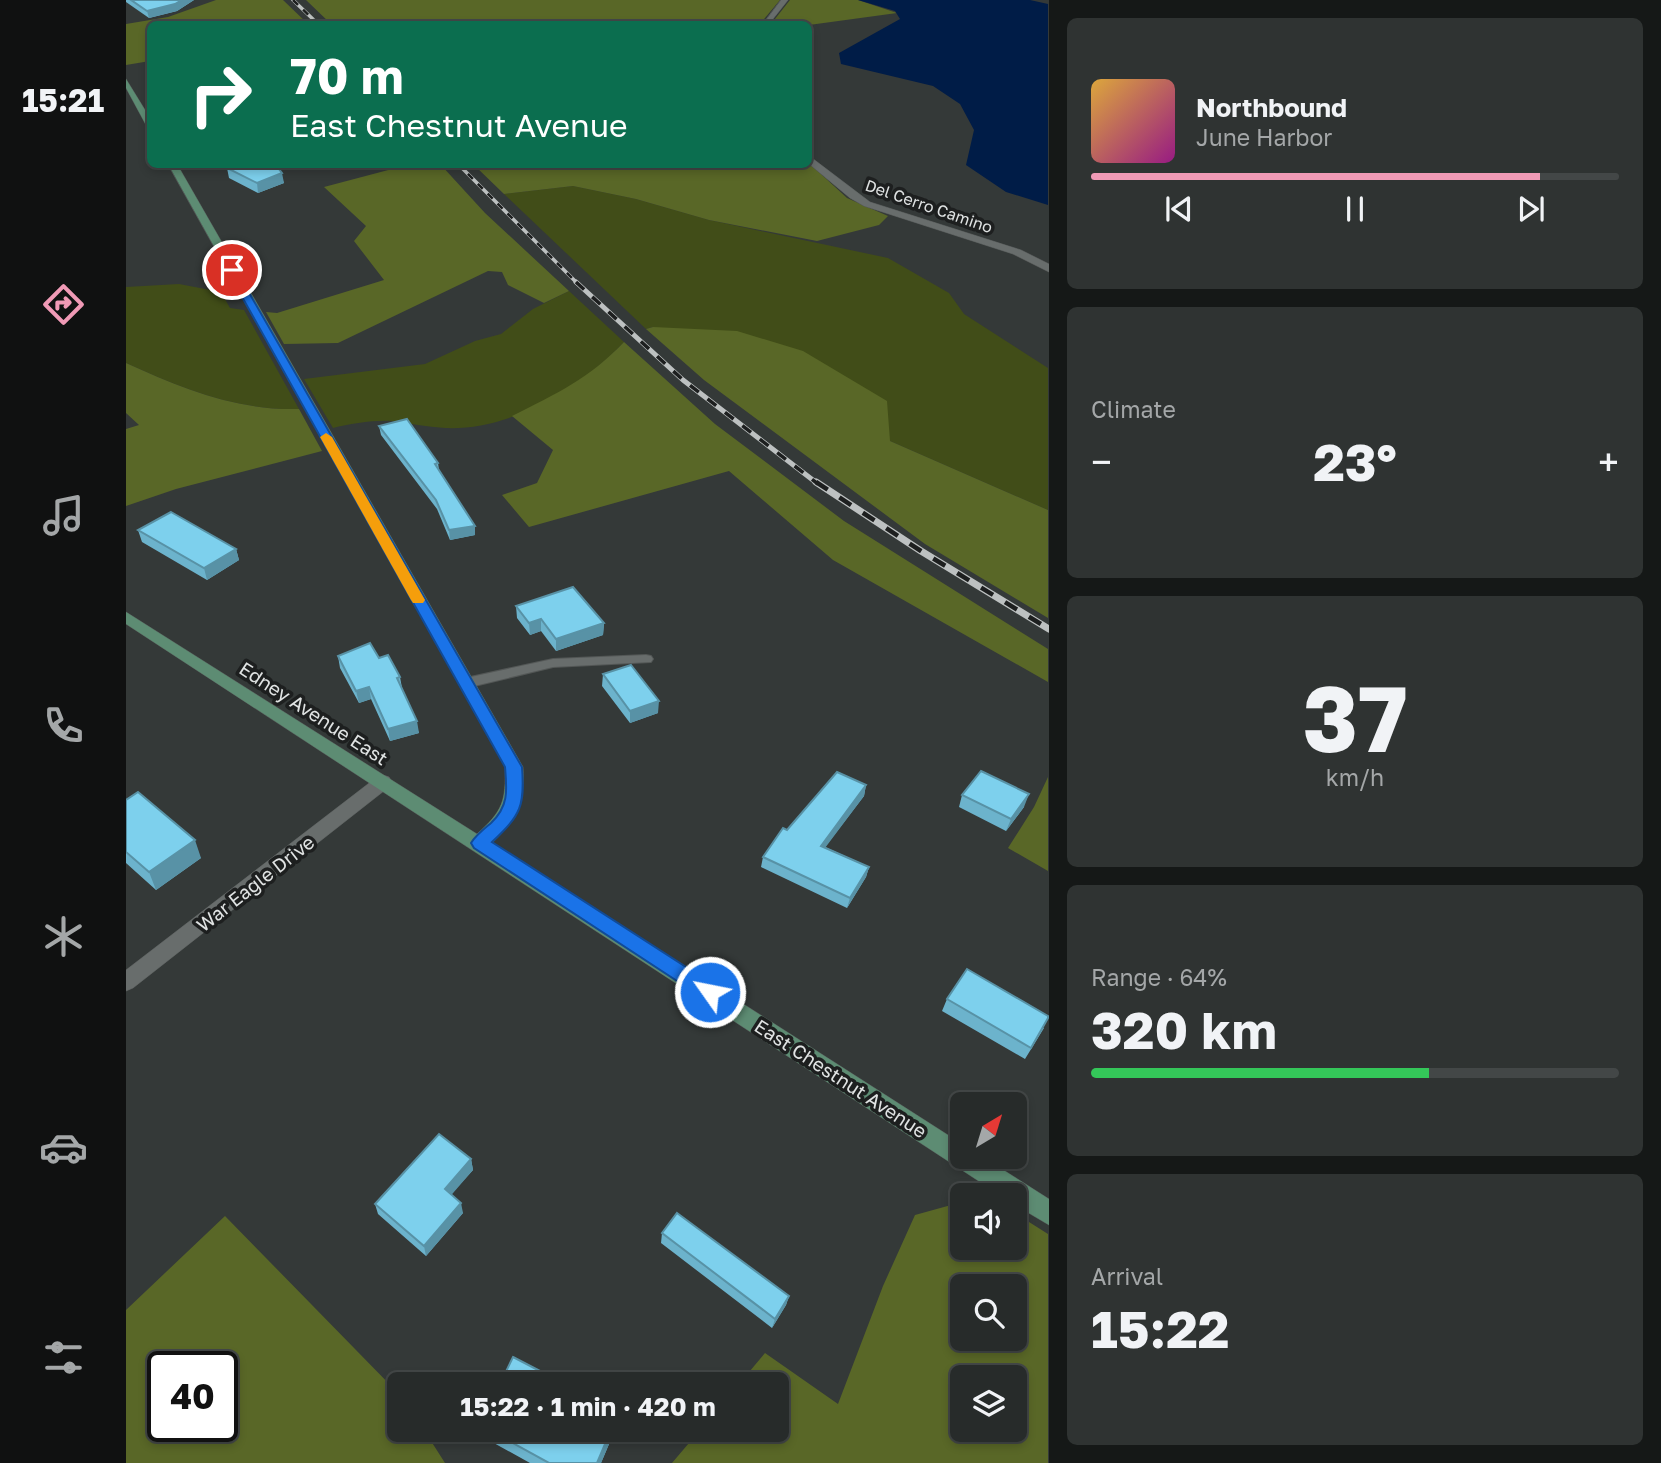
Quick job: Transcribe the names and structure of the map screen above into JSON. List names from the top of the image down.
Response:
{
  "streets": {
    "street": [
      "Del Cerro Camino",
      "Edney Avenue East",
      "War Eagle Drive",
      "East Chestnut Avenue"
    ]
  },
  "crossings": [
    ["Edney Avenue East", "War Eagle Drive"],
    ["Edney Avenue East", "East Chestnut Avenue"]
  ],
  "north": "top right",
  "page": {
    "tabs": "15:21",
    "turn": ["70 m", "East Chestnut Avenue"],
    "song": ["Northbound", "June Harbor"],
    "tile": [
      "Climate",
      ["37", "km/h"],
      ["Range · 64%", "320 km"],
      ["Arrival", "15:22"]
    ],
    "heat": ["−", "23°", "+"],
    "limit": "40",
    "trip": "15:22 · 1 min · 420 m"
  }
}
